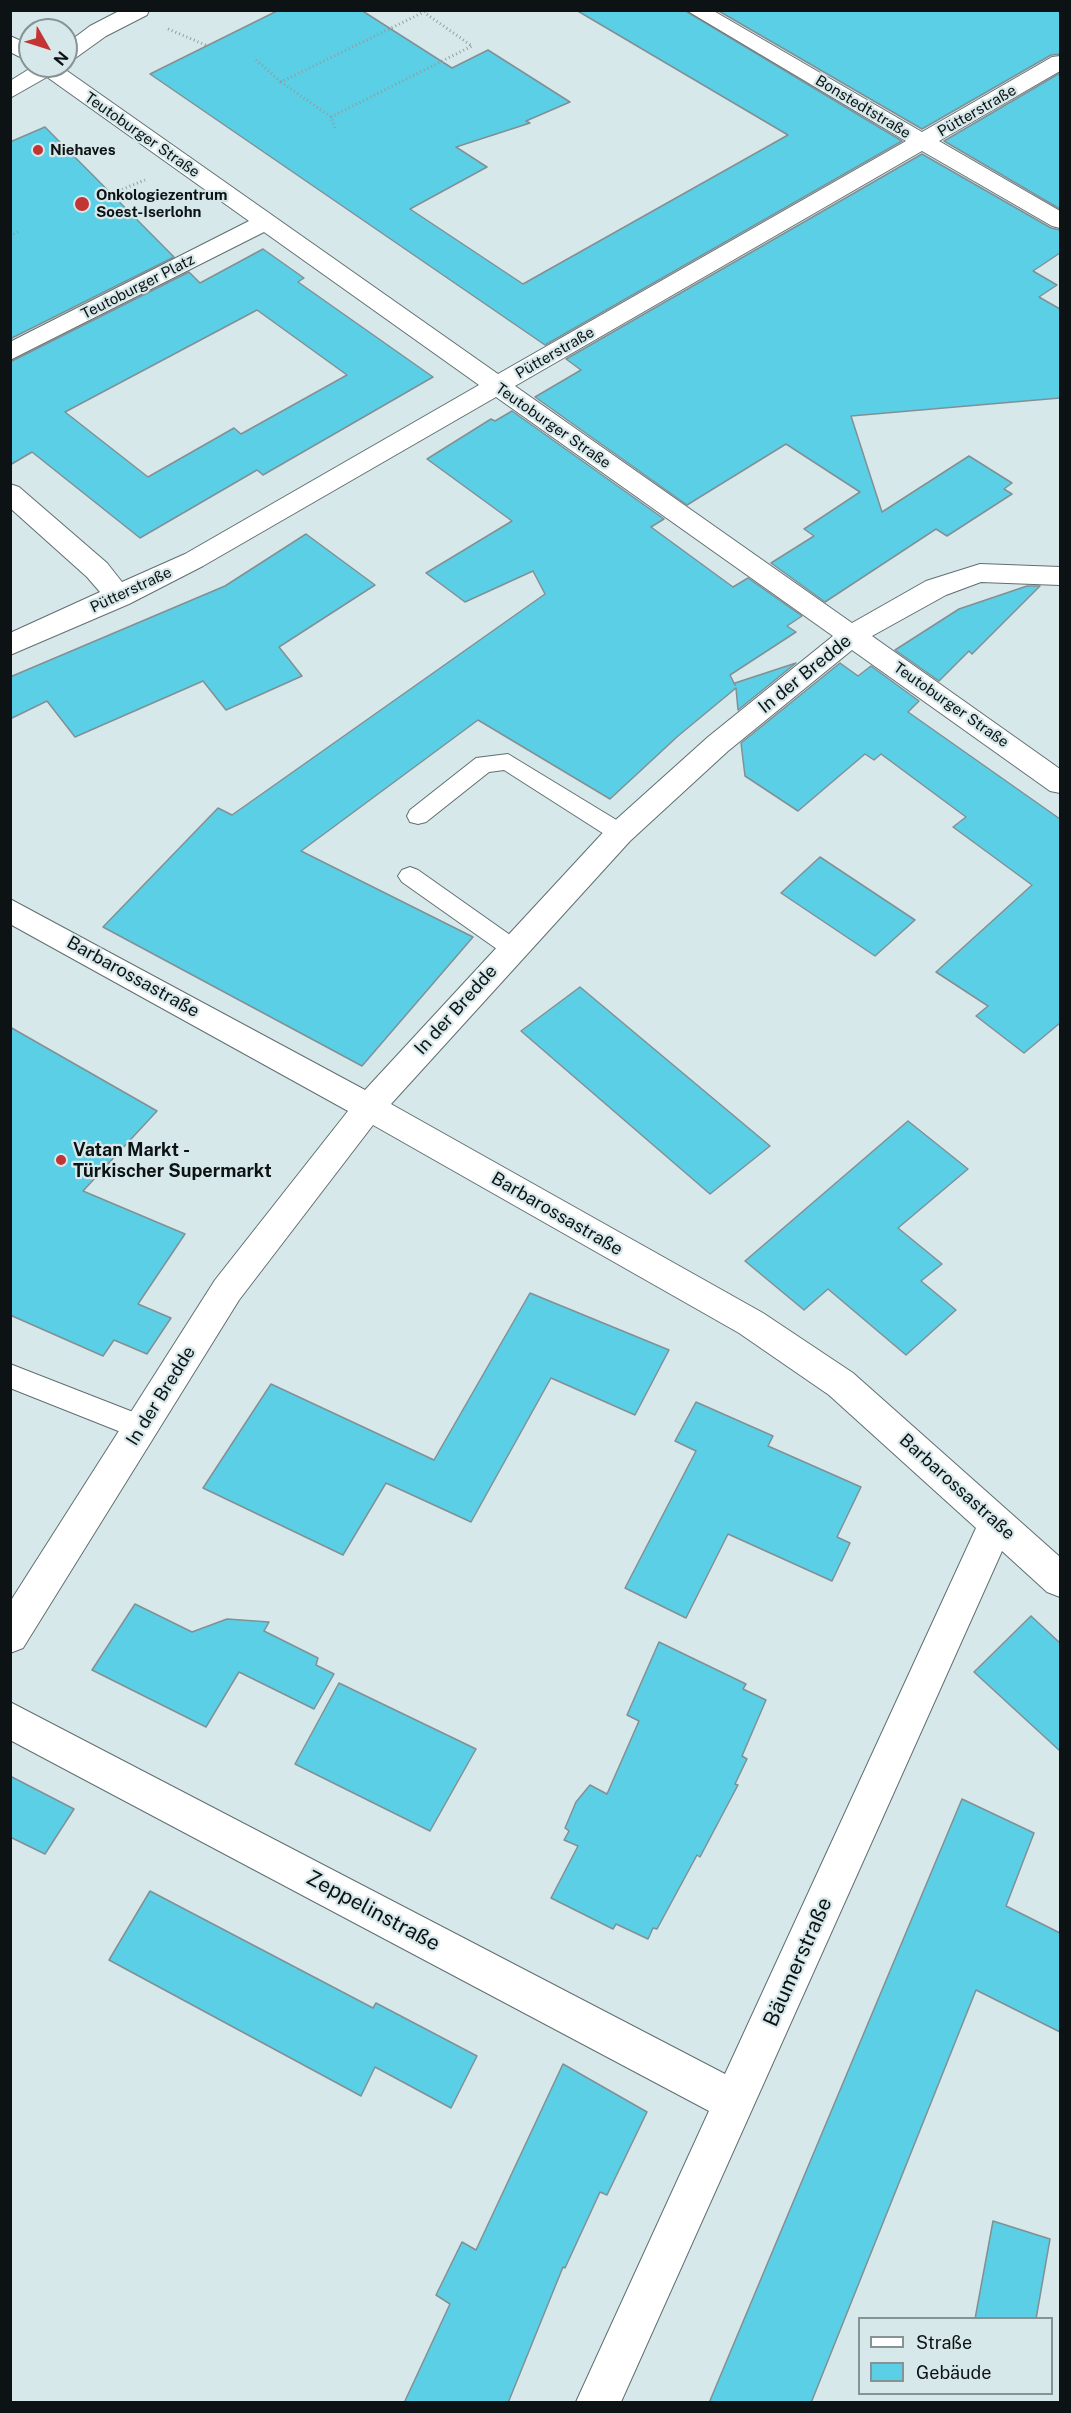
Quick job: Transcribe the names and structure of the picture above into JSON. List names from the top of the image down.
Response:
{
  "streets": {
    "street": [
      "Bonstedtstraße",
      "Pütterstraße",
      "Teutoburger Straße",
      "Teutoburger Platz",
      "In der Bredde",
      "Barbarossastraße",
      "Zeppelinstraße",
      "Bäumerstraße"
    ]
  },
  "crossings": [
    ["Bonstedtstraße", "Pütterstraße"],
    ["Pütterstraße", "Teutoburger Straße"],
    ["Teutoburger Straße", "Teutoburger Platz"],
    ["Teutoburger Straße", "In der Bredde"],
    ["In der Bredde", "Barbarossastraße"],
    ["Barbarossastraße", "Bäumerstraße"],
    ["Zeppelinstraße", "Bäumerstraße"]
  ],
  "places": ["Niehaves", "Onkologiezentrum Soest-Iserlohn", "Vatan Markt - Türkischer Supermarkt"],
  "legend": ["Straße", "Gebäude"],
  "north": "bottom right"
}
